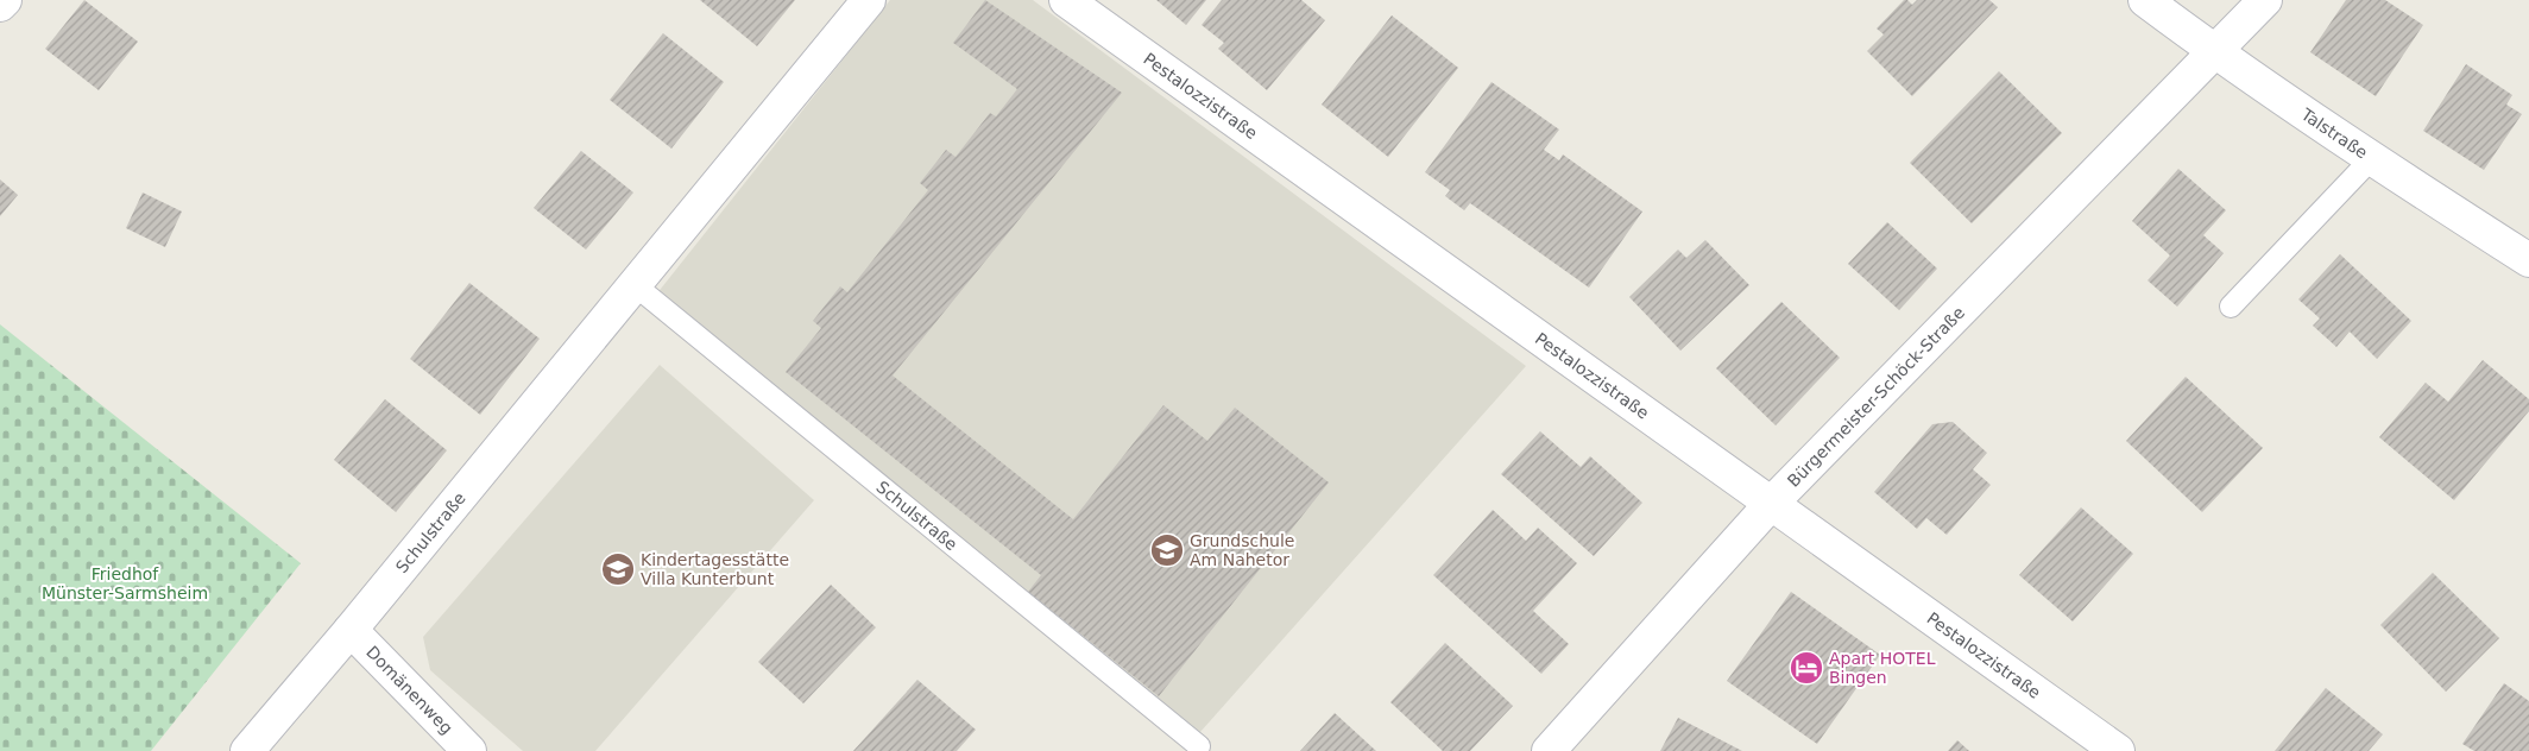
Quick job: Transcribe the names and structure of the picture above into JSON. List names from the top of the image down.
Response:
{
  "streets": {
    "street": [
      "Pestalozzistraße",
      "Talstraße",
      "Bürgermeister-Schöck-Straße",
      "Schulstraße",
      "Domänenweg"
    ]
  },
  "crossings": [
    ["Pestalozzistraße", "Bürgermeister-Schöck-Straße"],
    ["Talstraße", "Bürgermeister-Schöck-Straße"],
    ["Schulstraße", "Domänenweg"]
  ],
  "parks": ["Friedhof Münster-Sarmsheim"],
  "places": {
    "school or university": ["Grundschule Am Nahetor", "Kindertagesstätte Villa Kunterbunt"],
    "hotel": ["Apart HOTEL Bingen"]
  }
}
